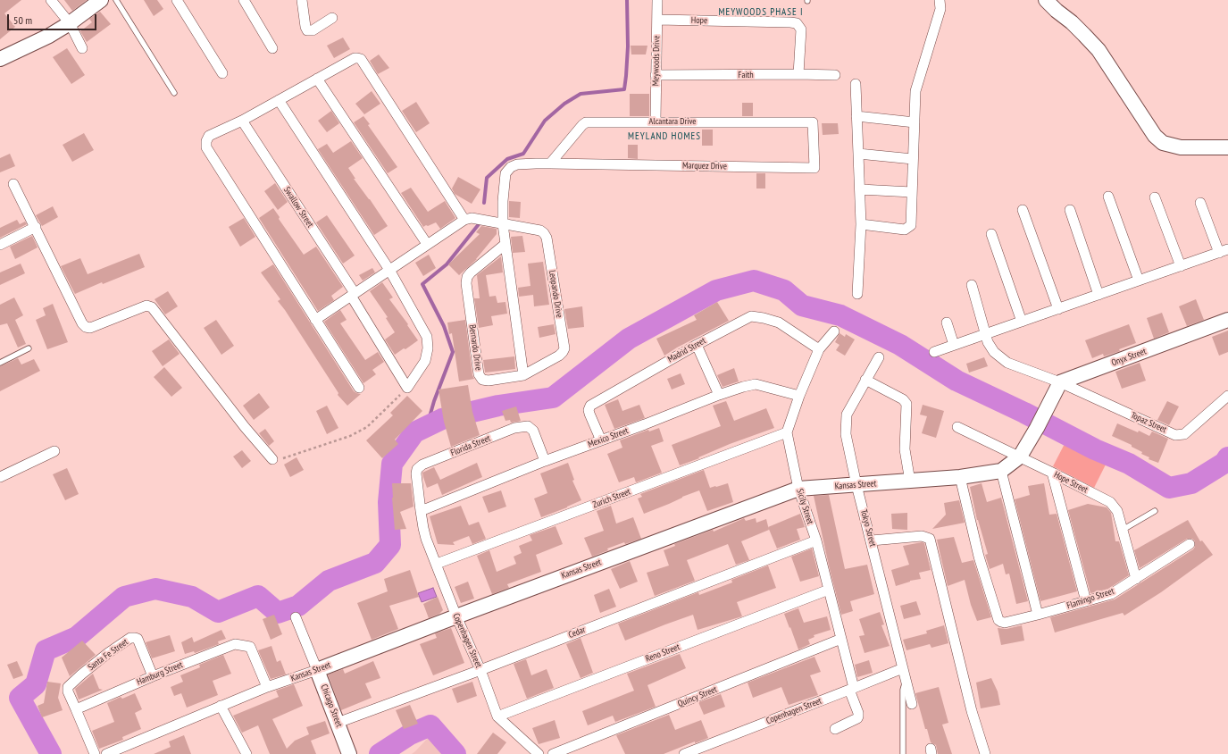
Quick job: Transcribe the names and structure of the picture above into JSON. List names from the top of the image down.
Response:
{
  "streets": {
    "street": [
      "Hope",
      "Meywoods Drive",
      "Faith",
      "Alcantara Drive",
      "Marquez Drive",
      "Swallow Street",
      "Leopando Drive",
      "Bernardo Drive",
      "Madrid Street",
      "Onyx Street",
      "Topaz Street",
      "Mexico Street",
      "Florida Street",
      "Hope Street",
      "Kansas Street",
      "Zurich Street",
      "Sicily Street",
      "Tokyo Street",
      "Flamingo Street",
      "Cedar",
      "Copenhagen Street",
      "Reno Street",
      "Santa Fe Street",
      "Hamburg Street",
      "Quincy Street",
      "Chicago Street"
    ]
  },
  "crossings": [
    ["Hope", "Meywoods Drive"],
    ["Hope", "Faith"],
    ["Meywoods Drive", "Faith"],
    ["Meywoods Drive", "Alcantara Drive"],
    ["Alcantara Drive", "Marquez Drive"],
    ["Leopando Drive", "Bernardo Drive"],
    ["Madrid Street", "Mexico Street"],
    ["Onyx Street", "Topaz Street"],
    ["Onyx Street", "Kansas Street"],
    ["Topaz Street", "Kansas Street"],
    ["Mexico Street", "Florida Street"],
    ["Mexico Street", "Copenhagen Street"],
    ["Florida Street", "Copenhagen Street"],
    ["Hope Street", "Kansas Street"],
    ["Hope Street", "Flamingo Street"],
    ["Kansas Street", "Sicily Street"],
    ["Kansas Street", "Tokyo Street"],
    ["Kansas Street", "Flamingo Street"],
    ["Kansas Street", "Copenhagen Street"],
    ["Kansas Street", "Hamburg Street"],
    ["Kansas Street", "Chicago Street"],
    ["Zurich Street", "Sicily Street"],
    ["Zurich Street", "Copenhagen Street"],
    ["Sicily Street", "Cedar"],
    ["Sicily Street", "Copenhagen Street"],
    ["Sicily Street", "Reno Street"],
    ["Sicily Street", "Quincy Street"],
    ["Tokyo Street", "Copenhagen Street"],
    ["Cedar", "Copenhagen Street"],
    ["Cedar", "Chicago Street"],
    ["Copenhagen Street", "Reno Street"],
    ["Santa Fe Street", "Hamburg Street"]
  ],
  "districts": ["MEYWOODS PHASE I", "MEYLAND HOMES"],
  "scale_bar": "50 m"
}
